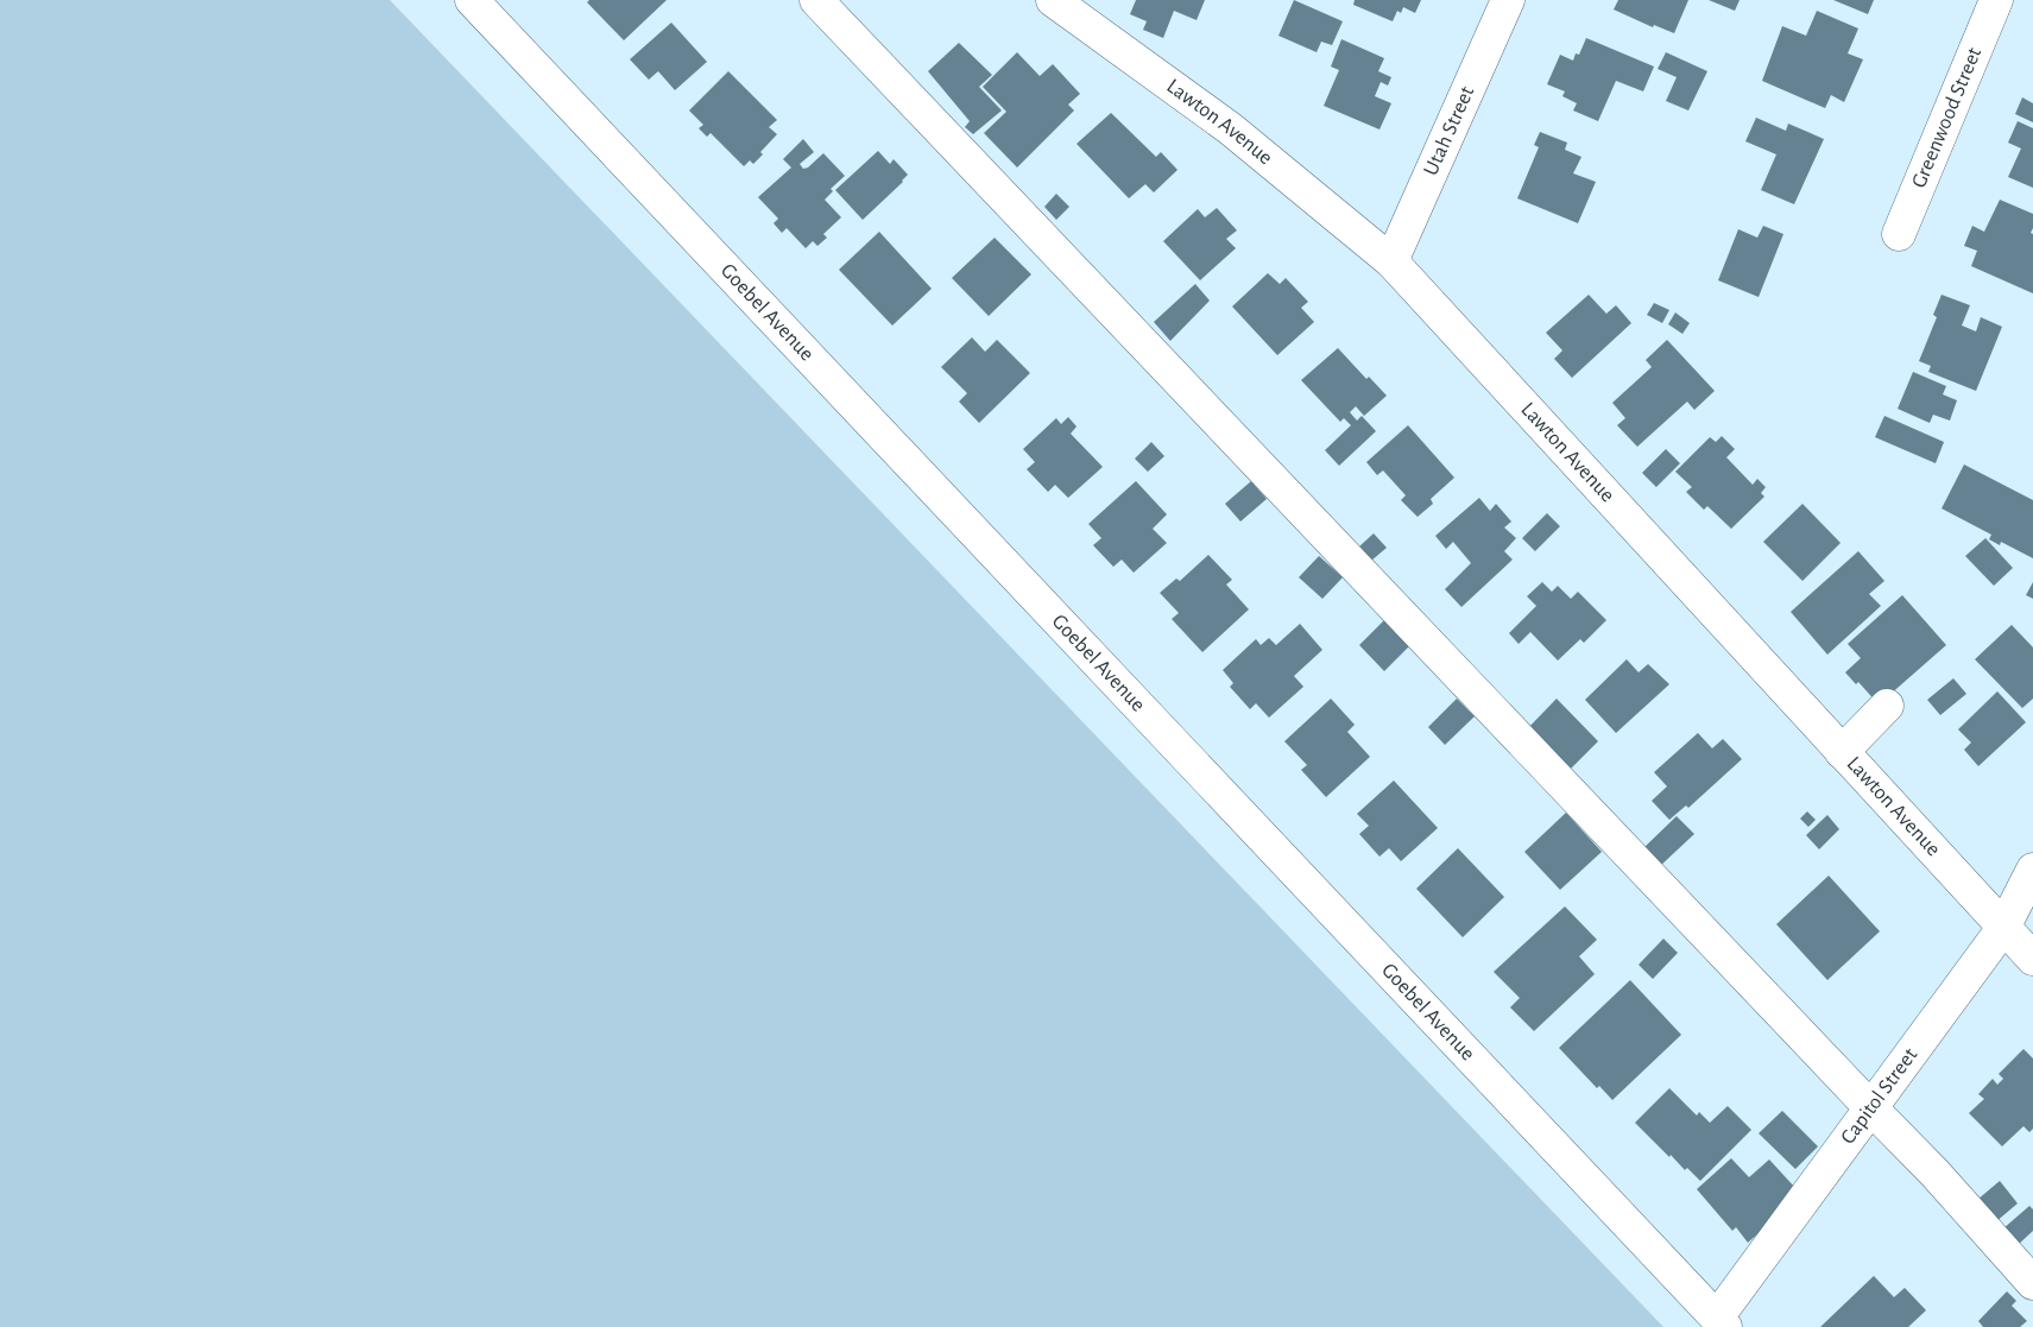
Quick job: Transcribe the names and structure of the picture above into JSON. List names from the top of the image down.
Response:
{
  "streets": {
    "street": [
      "Greenwood Street",
      "Lawton Avenue",
      "Utah Street",
      "Goebel Avenue",
      "Capitol Street"
    ]
  },
  "crossings": [
    ["Lawton Avenue", "Utah Street"],
    ["Lawton Avenue", "Capitol Street"],
    ["Goebel Avenue", "Capitol Street"]
  ]
}
